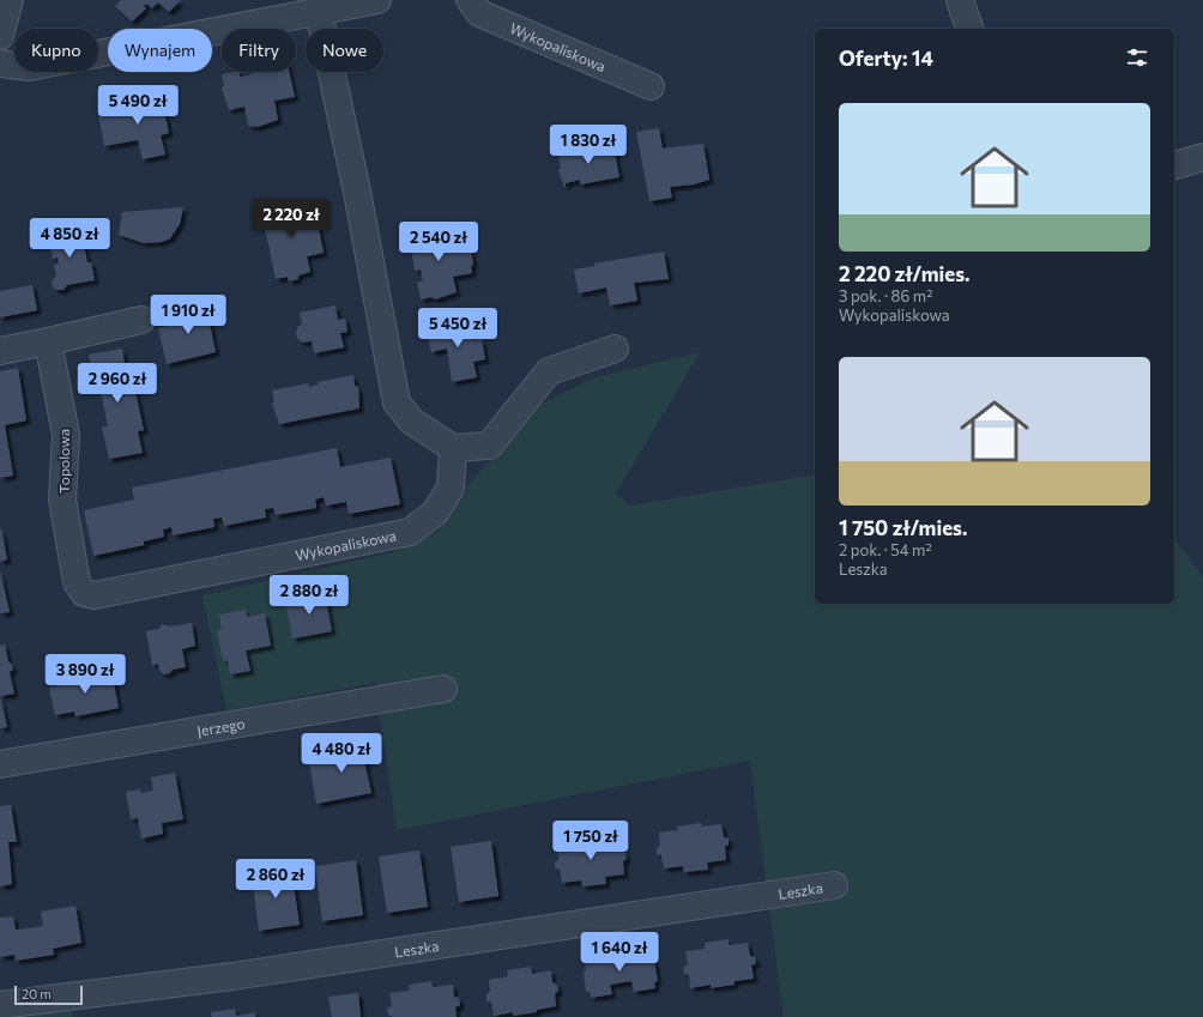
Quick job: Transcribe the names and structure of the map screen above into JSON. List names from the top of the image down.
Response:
{
  "streets": {
    "street": [
      "Wykopaliskowa",
      "Topolowa",
      "Jerzego",
      "Leszka"
    ]
  },
  "crossings": [
    ["Wykopaliskowa", "Topolowa"]
  ],
  "scale_bar": "20 m",
  "page": {
    "chip": [
      "Kupno",
      "Wynajem",
      "Filtry",
      "Nowe"
    ],
    "heading": "Oferty: 14",
    "price": [
      "5 490 zł",
      "1 830 zł",
      "2 220 zł",
      "4 850 zł",
      "2 540 zł",
      "1 910 zł",
      "5 450 zł",
      "2 960 zł",
      "2 880 zł",
      "3 890 zł",
      "4 480 zł",
      "1 750 zł",
      "2 860 zł",
      "1 640 zł"
    ],
    "list": [
      {
        "name": "2 220 zł/mies.",
        "note": "3 pok. · 86 m² · Wykopaliskowa"
      },
      {
        "name": "1 750 zł/mies.",
        "note": "2 pok. · 54 m² · Leszka"
      }
    ],
    "scale": "20 m"
  }
}
